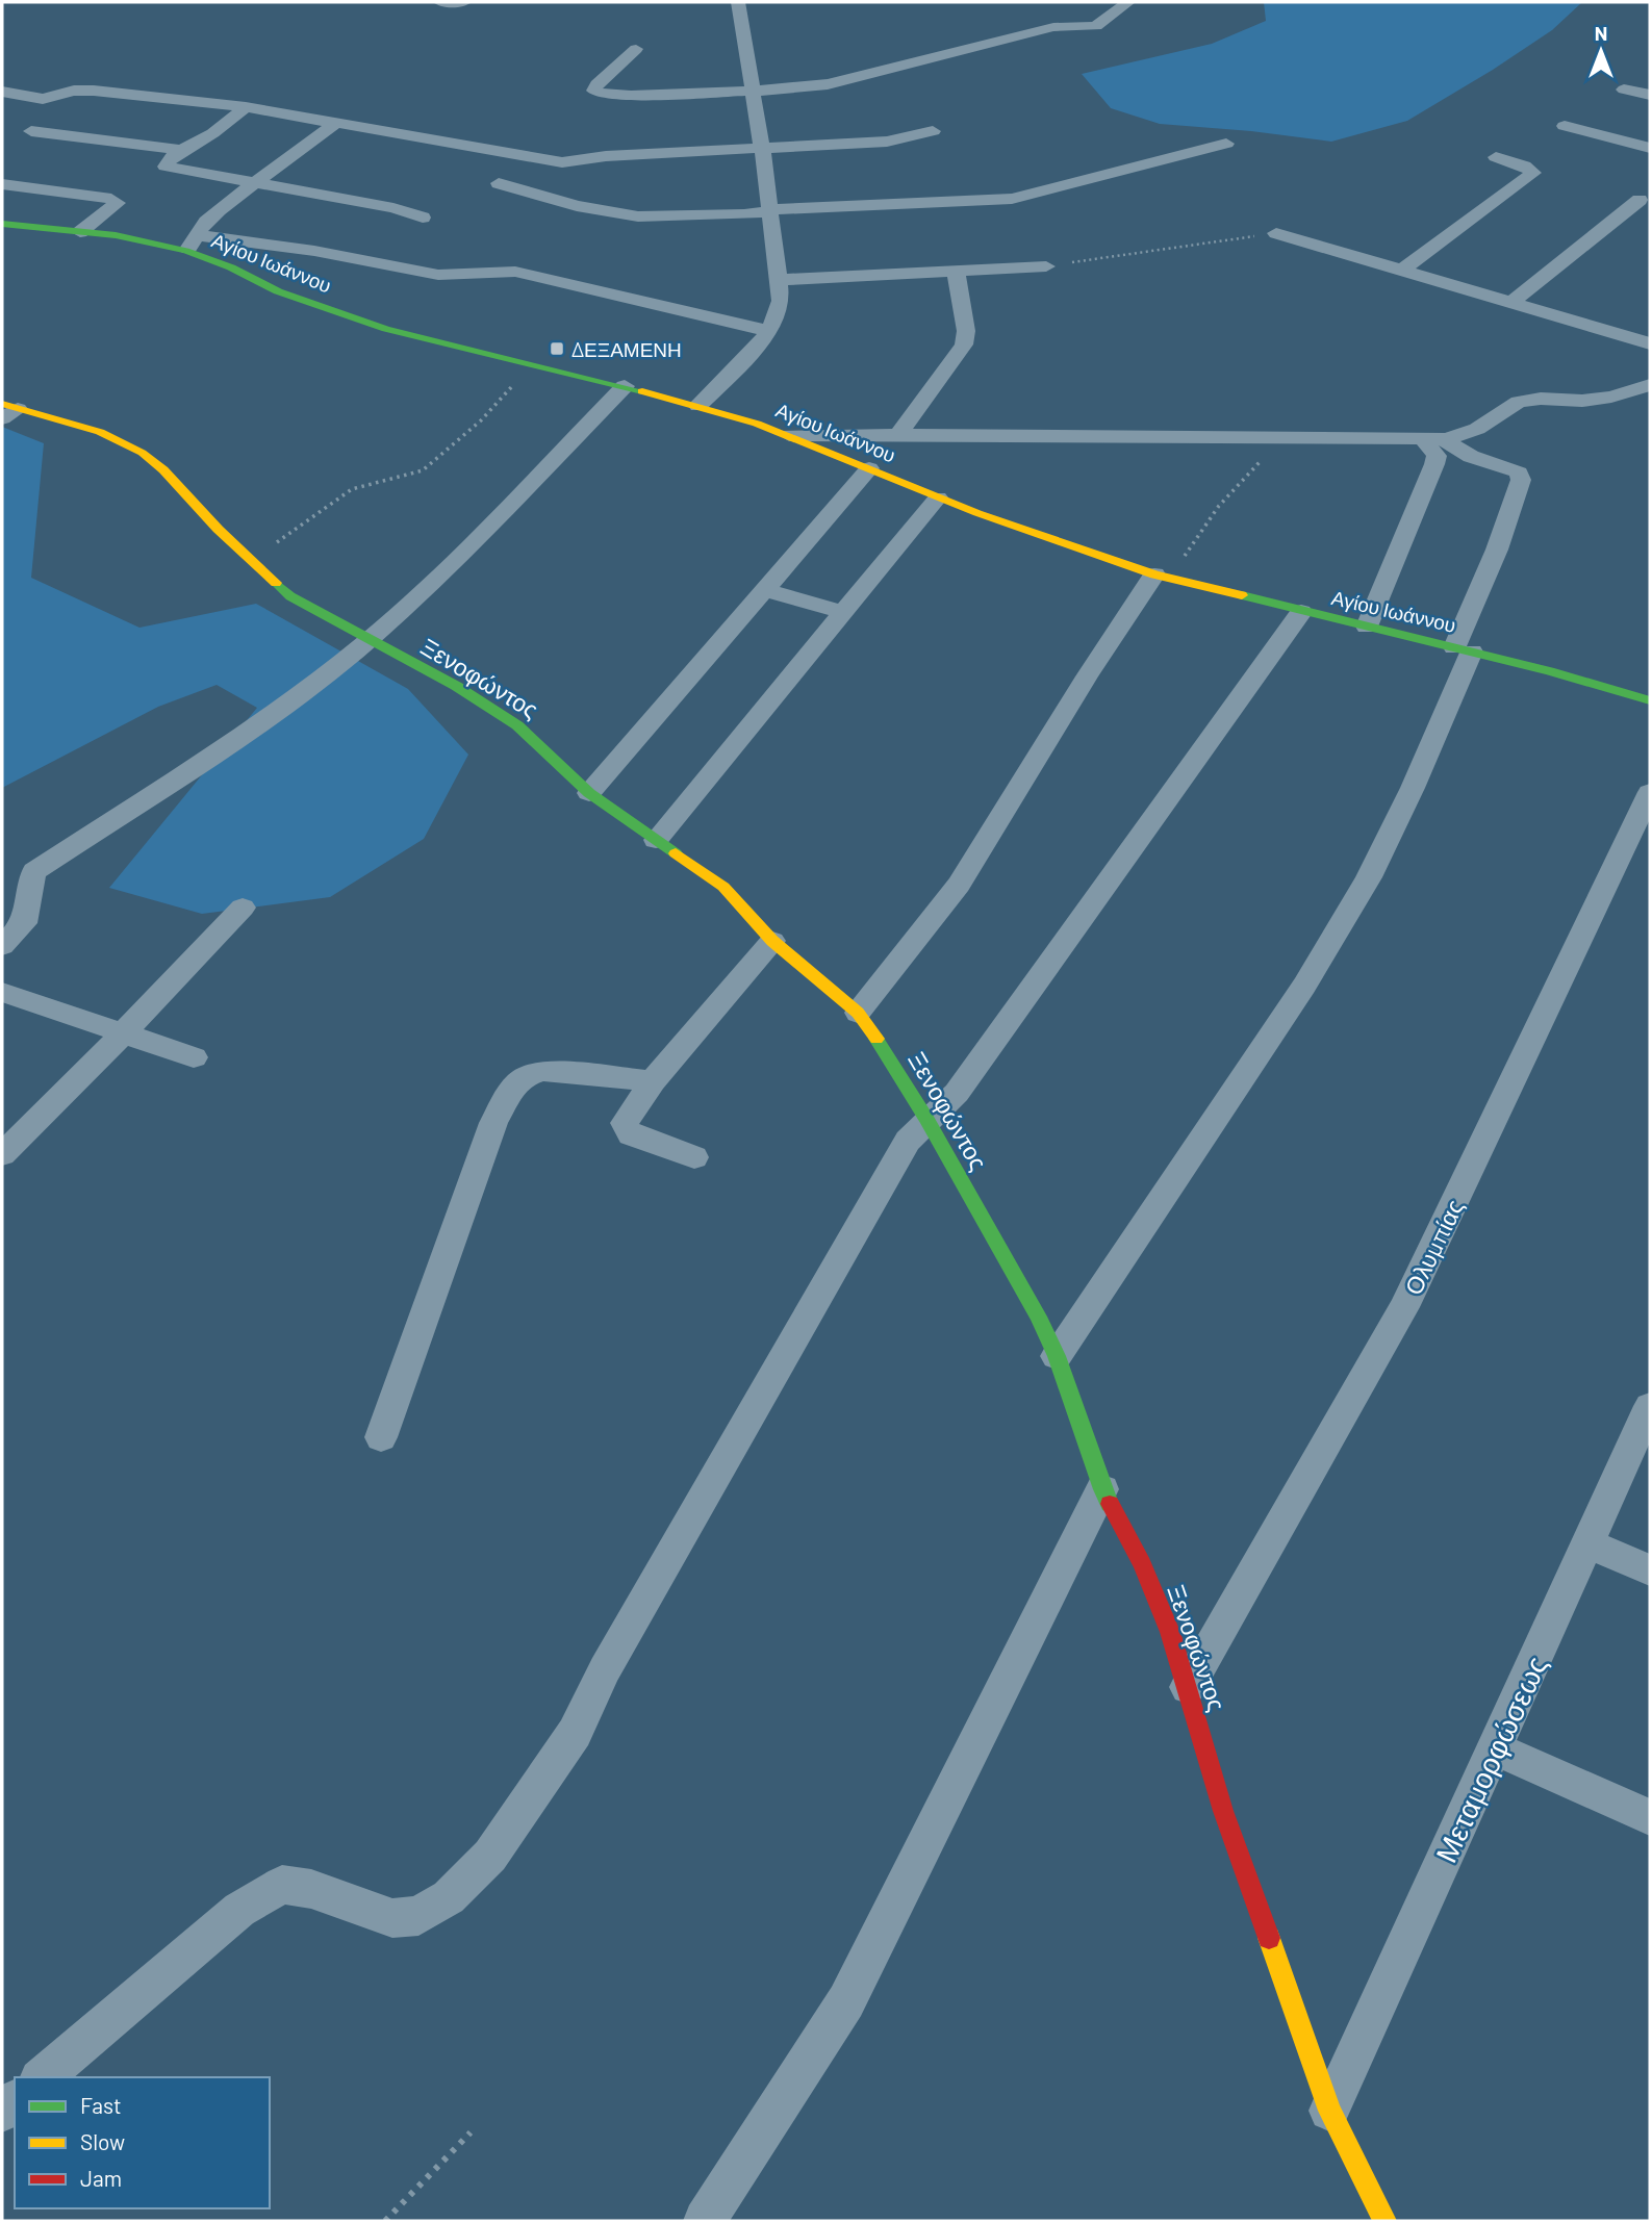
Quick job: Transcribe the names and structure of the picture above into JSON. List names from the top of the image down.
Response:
{
  "streets": {
    "street": [
      "Αγίου Ιωάννου",
      "Ξενοφώντος",
      "Ολυμπίας",
      "Μεταμορφώσεως"
    ]
  },
  "crossings": [
    ["Ξενοφώντος", "Ολυμπίας"],
    ["Ξενοφώντος", "Μεταμορφώσεως"]
  ],
  "places": {
    "transit": ["ΔΕΞΑΜΕΝΗ"]
  },
  "legend": ["Fast", "Slow", "Jam"],
  "north": "top"
}
